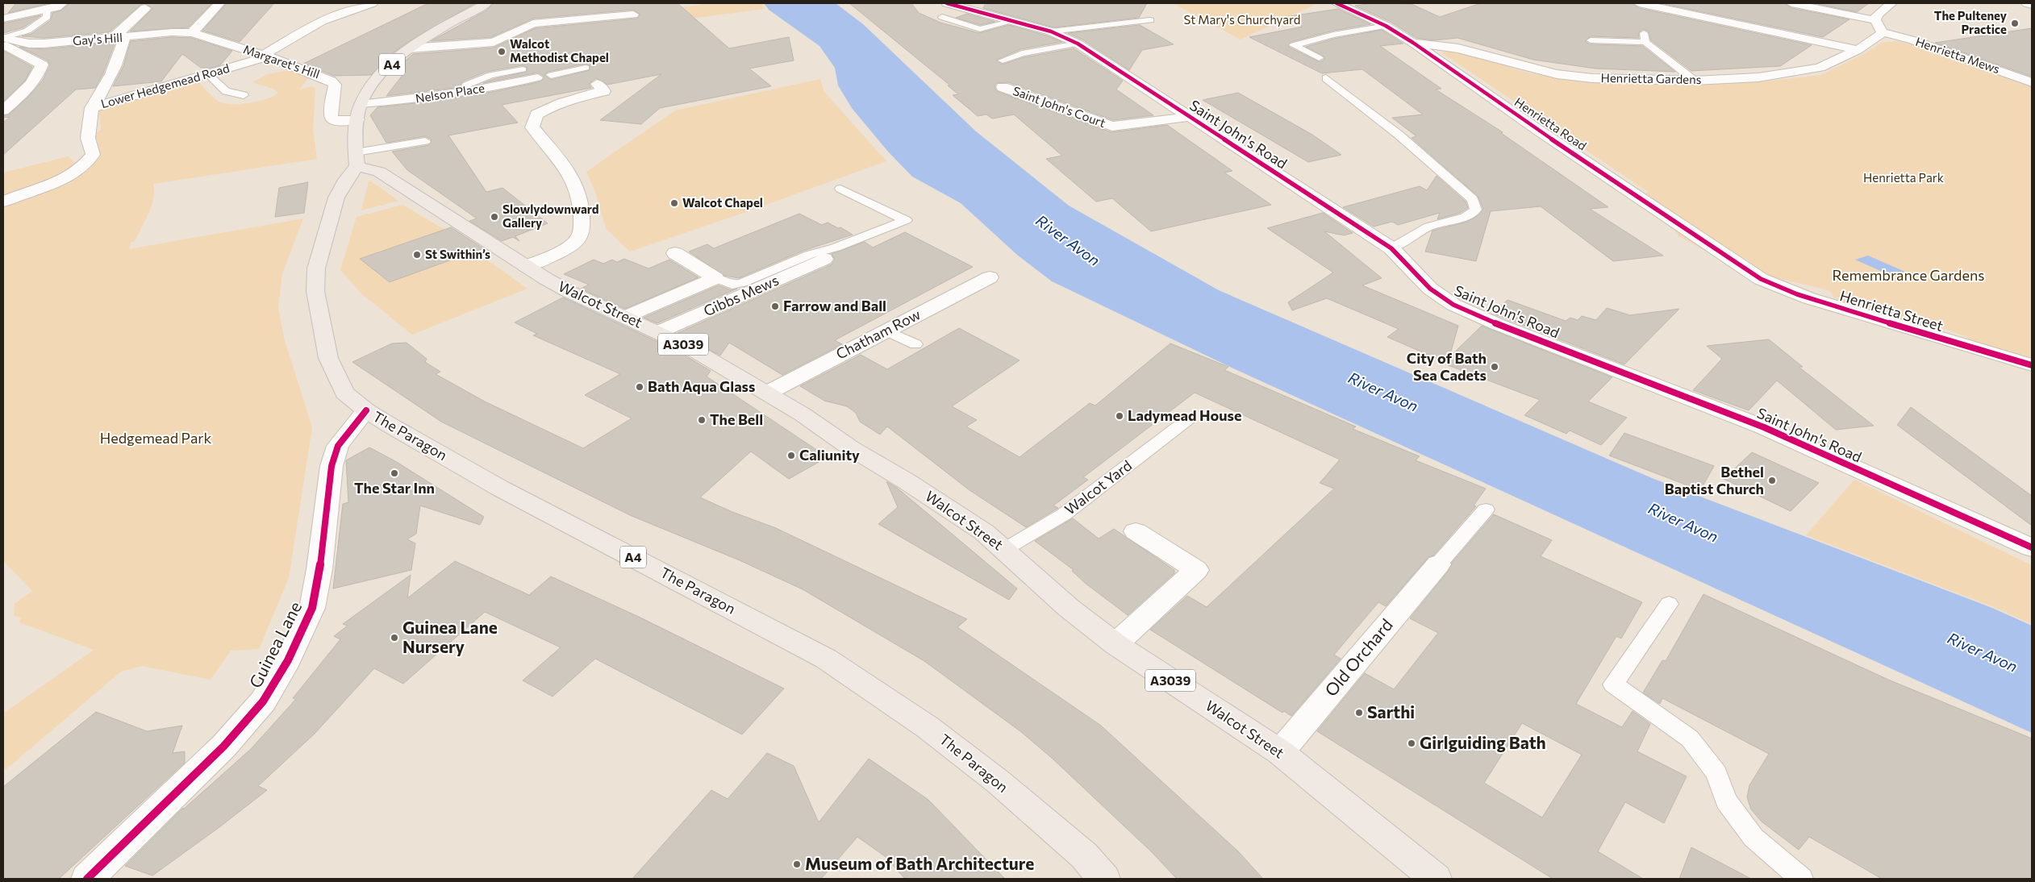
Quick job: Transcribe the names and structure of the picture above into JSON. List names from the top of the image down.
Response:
{
  "streets": {
    "main road": [
      "A4",
      "Walcot Street",
      "A3039",
      "The Paragon"
    ],
    "street": [
      "Gay's Hill",
      "Henrietta Mews",
      "Margaret's Hill",
      "Henrietta Gardens",
      "Lower Hedgemead Road",
      "Saint John's Court",
      "Henrietta Road",
      "Saint John's Road",
      "Gibbs Mews",
      "Henrietta Street",
      "Chatham Row",
      "Guinea Lane",
      "Old Orchard"
    ],
    "lane": ["Nelson Place", "Walcot Yard"]
  },
  "crossings": [
    ["Gay's Hill", "Margaret's Hill"],
    ["Henrietta Mews", "Henrietta Gardens"],
    ["Margaret's Hill", "A4"],
    ["Margaret's Hill", "Lower Hedgemead Road"],
    ["A4", "Nelson Place"],
    ["A4", "Walcot Street"],
    ["A4", "The Paragon"],
    ["Henrietta Gardens", "Henrietta Road"],
    ["Saint John's Court", "Saint John's Road"],
    ["Henrietta Road", "Henrietta Street"],
    ["Gibbs Mews", "Walcot Street"],
    ["Walcot Street", "Chatham Row"],
    ["Walcot Street", "The Paragon"],
    ["Walcot Street", "Walcot Yard"],
    ["Walcot Street", "Old Orchard"],
    ["The Paragon", "Guinea Lane"]
  ],
  "water": ["River Avon"],
  "parks": [
    "St Mary's Churchyard",
    "Henrietta Park",
    "Remembrance Gardens",
    "Hedgemead Park"
  ],
  "places": [
    "The Pulteney Practice",
    "Walcot Methodist Chapel",
    "Walcot Chapel",
    "Slowlydownward Gallery",
    "St Swithin’s",
    "Farrow and Ball",
    "City of Bath Sea Cadets",
    "Bath Aqua Glass",
    "Ladymead House",
    "The Bell",
    "Caliunity",
    "The Star Inn",
    "Bethel Baptist Church",
    "Guinea Lane Nursery",
    "Sarthi",
    "Girlguiding Bath",
    "Museum of Bath Architecture"
  ]
}
